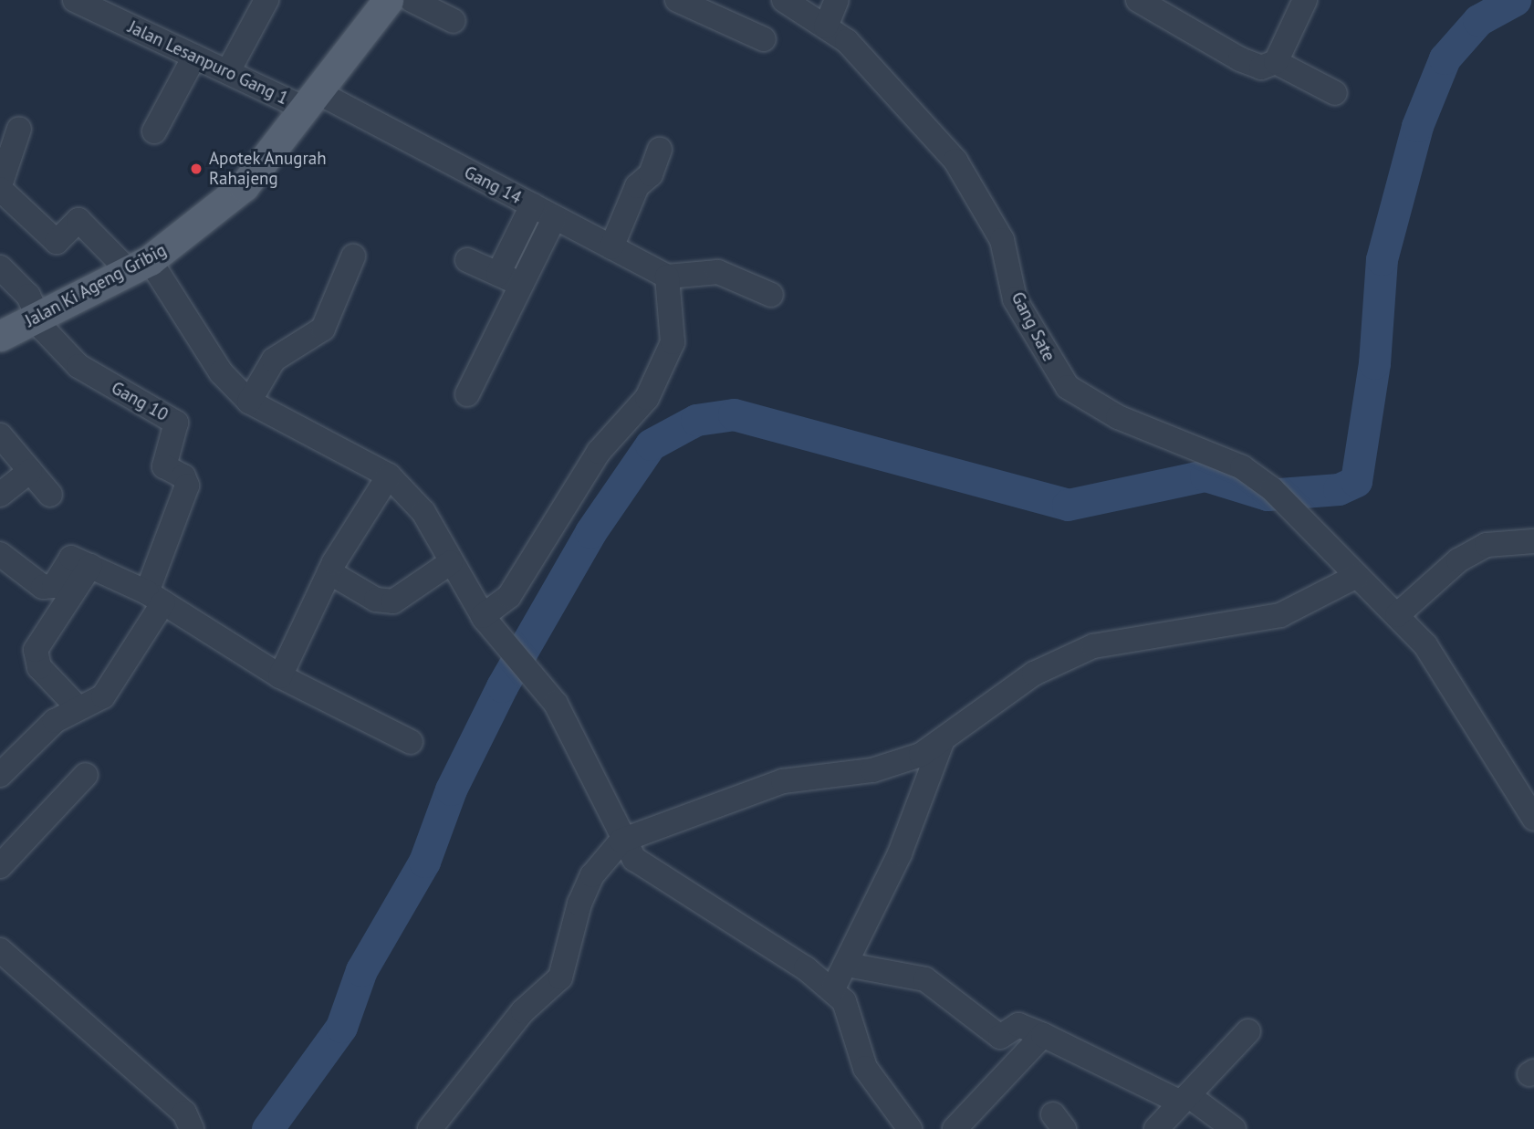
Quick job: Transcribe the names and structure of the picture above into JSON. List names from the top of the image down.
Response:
{
  "streets": {
    "main road": ["Jalan Ki Ageng Gribig"],
    "street": [
      "Jalan Lesanpuro Gang 1",
      "Gang 14",
      "Gang Sate",
      "Gang 10"
    ]
  },
  "crossings": [
    ["Jalan Lesanpuro Gang 1", "Gang 14"],
    ["Jalan Lesanpuro Gang 1", "Jalan Ki Ageng Gribig"],
    ["Gang 14", "Jalan Ki Ageng Gribig"],
    ["Jalan Ki Ageng Gribig", "Gang 10"]
  ],
  "places": ["Apotek Anugrah Rahajeng"]
}
